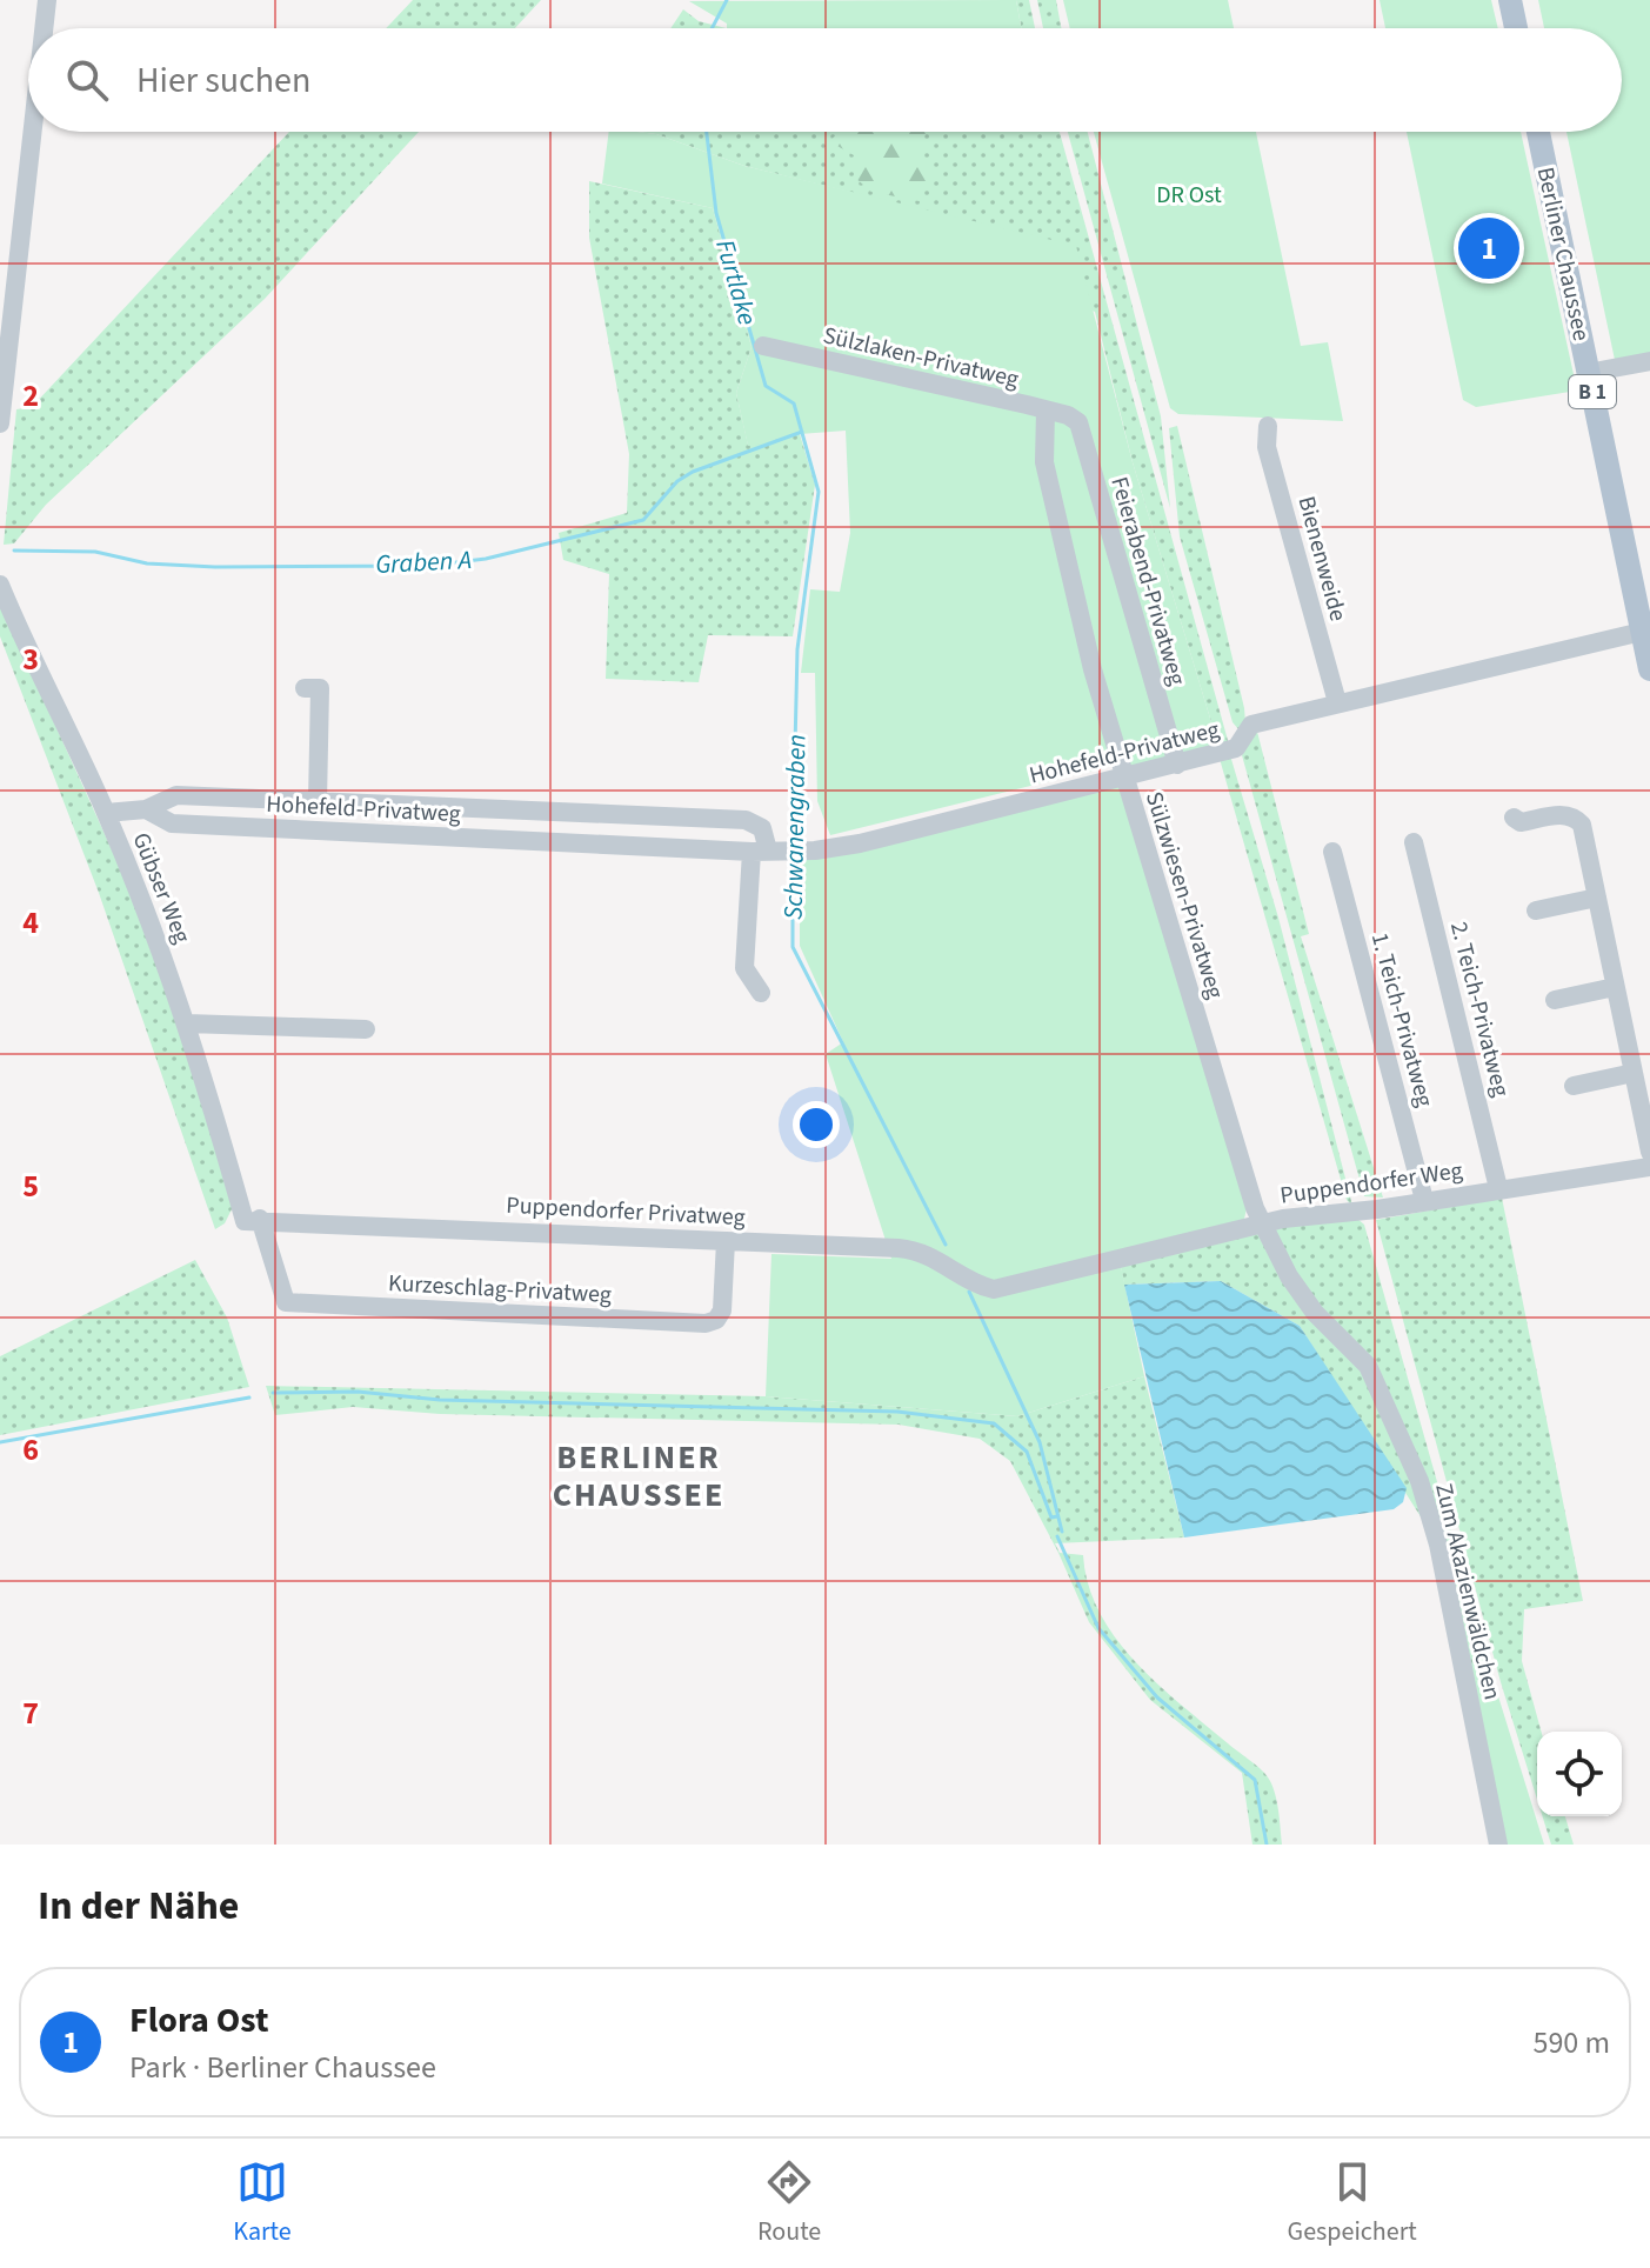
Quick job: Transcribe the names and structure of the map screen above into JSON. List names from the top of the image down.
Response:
{
  "streets": {
    "main road": ["Berliner Chaussee", "B 1"],
    "street": [
      "Sülzlaken-Privatweg",
      "Bienenweide",
      "Feierabend-Privatweg",
      "Hohefeld-Privatweg",
      "Gübser Weg",
      "Sülzwiesen-Privatweg",
      "2. Teich-Privatweg",
      "1. Teich-Privatweg",
      "Puppendorfer Weg",
      "Puppendorfer Privatweg",
      "Kurzeschlag-Privatweg",
      "Zum Akazienwäldchen"
    ]
  },
  "crossings": [
    ["Berliner Chaussee", "Hohefeld-Privatweg"],
    ["Sülzlaken-Privatweg", "Feierabend-Privatweg"],
    ["Sülzlaken-Privatweg", "Sülzwiesen-Privatweg"],
    ["Bienenweide", "Hohefeld-Privatweg"],
    ["Feierabend-Privatweg", "Hohefeld-Privatweg"],
    ["Hohefeld-Privatweg", "Gübser Weg"],
    ["Hohefeld-Privatweg", "Sülzwiesen-Privatweg"],
    ["Gübser Weg", "Puppendorfer Privatweg"],
    ["Gübser Weg", "Kurzeschlag-Privatweg"],
    ["Sülzwiesen-Privatweg", "Puppendorfer Weg"],
    ["Sülzwiesen-Privatweg", "Zum Akazienwäldchen"],
    ["2. Teich-Privatweg", "Puppendorfer Weg"],
    ["1. Teich-Privatweg", "Puppendorfer Weg"],
    ["Puppendorfer Weg", "Puppendorfer Privatweg"],
    ["Puppendorfer Weg", "Zum Akazienwäldchen"],
    ["Puppendorfer Privatweg", "Kurzeschlag-Privatweg"]
  ],
  "districts": ["BERLINER CHAUSSEE"],
  "water": ["Furtlake", "Graben A", "Schwanengraben"],
  "parks": ["DR Ost"],
  "page": {
    "search": "Hier suchen",
    "pins": "1",
    "heading": "In der Nähe",
    "list": [
      {
        "mark": "1",
        "name": "Flora Ost",
        "note": "Park · Berliner Chaussee",
        "value": "590 m"
      }
    ],
    "nav": ["Karte", "Route", "Gespeichert"]
  },
  "grid": {
    "rows": [
      "2",
      "3",
      "4",
      "5",
      "6",
      "7"
    ]
  }
}
